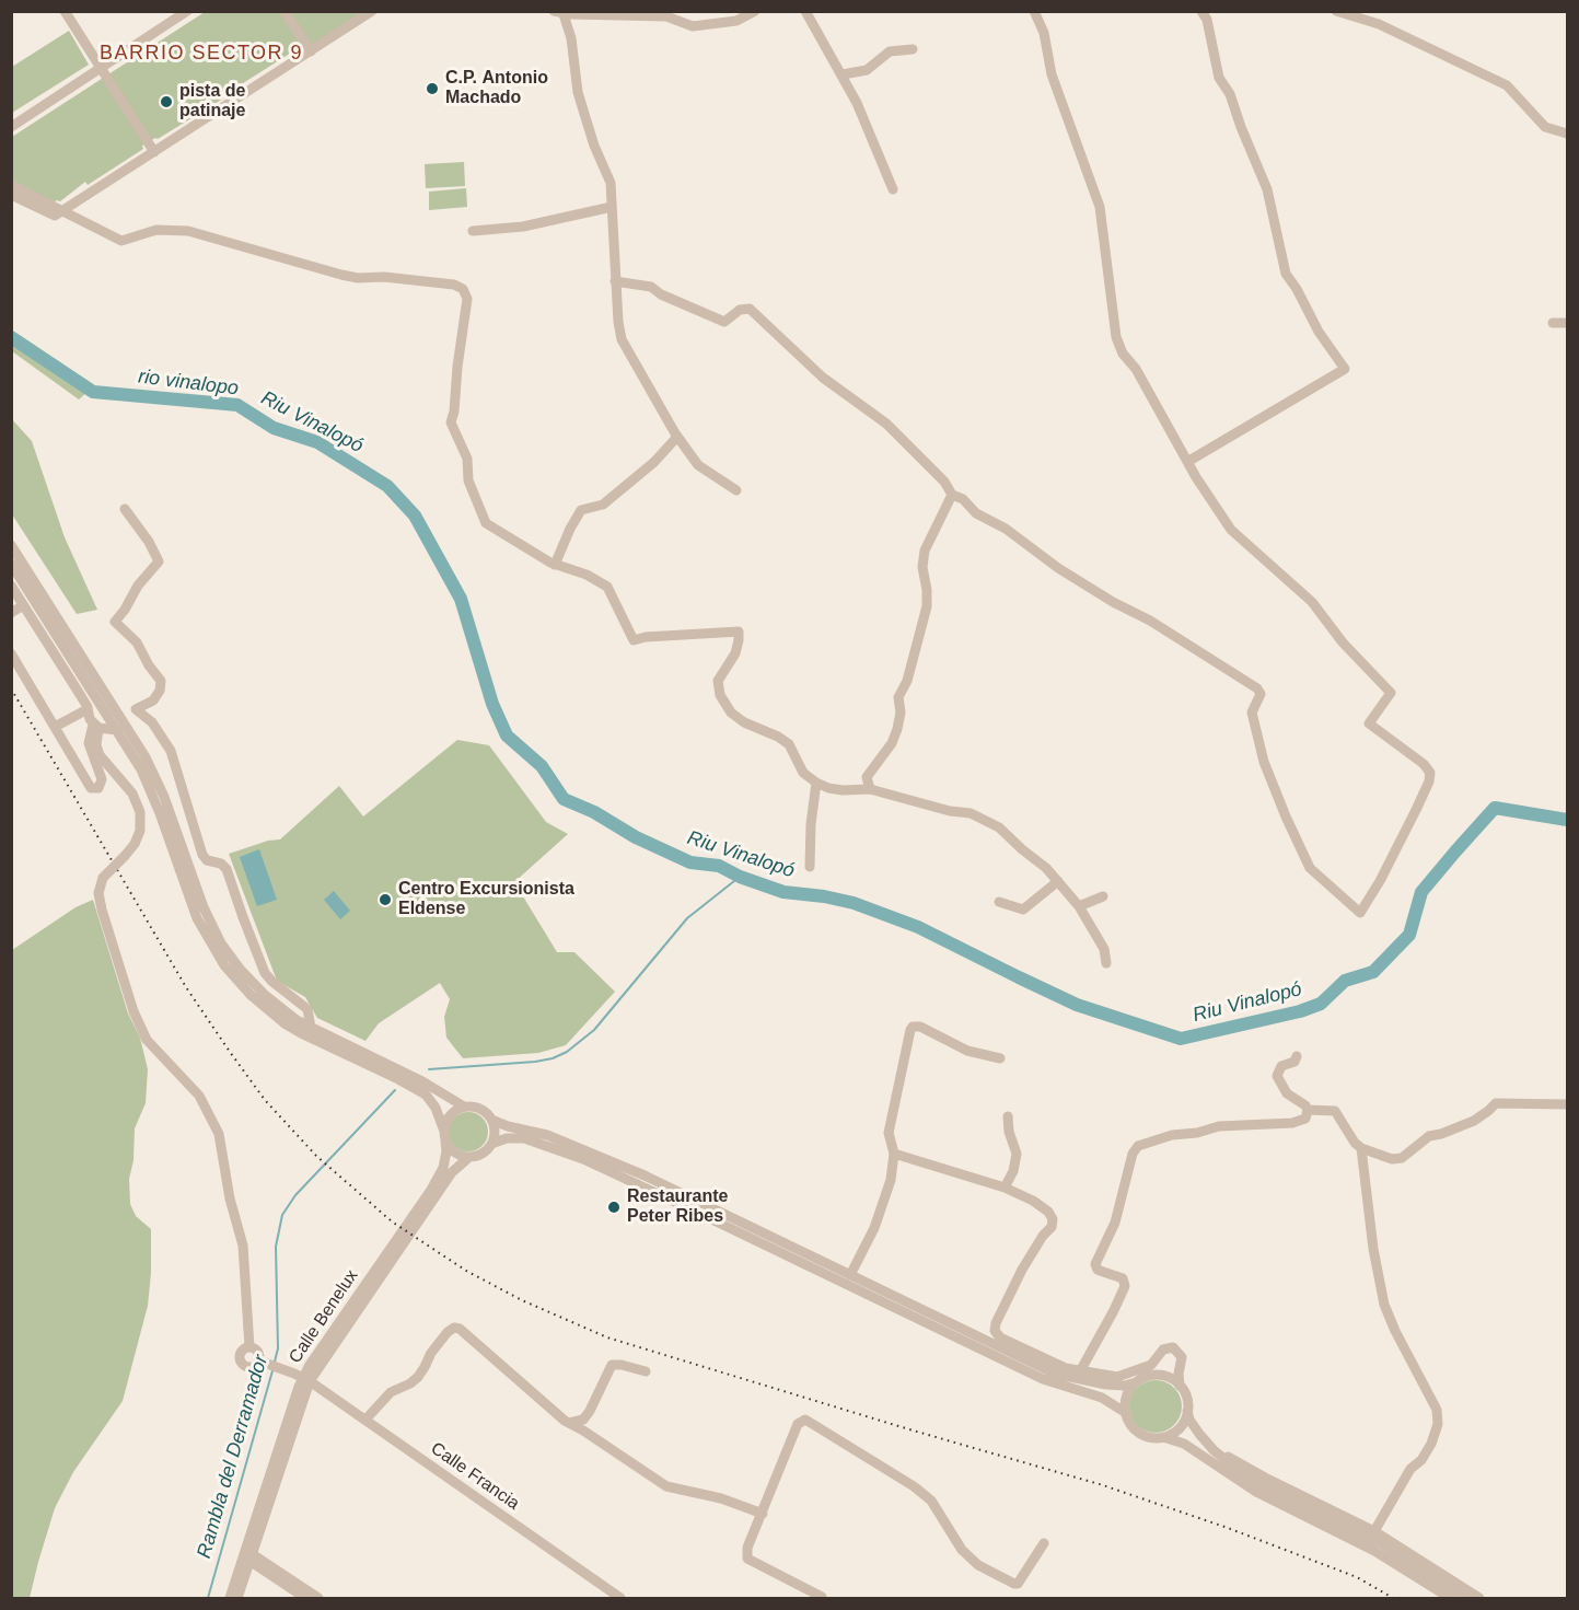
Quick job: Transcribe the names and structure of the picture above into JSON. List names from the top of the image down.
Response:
{
  "streets": {
    "street": ["Calle Benelux", "Calle Francia"]
  },
  "crossings": [
    ["Calle Benelux", "Calle Francia"]
  ],
  "districts": ["BARRIO SECTOR 9"],
  "water": ["rio vinalopo", "Riu Vinalopó", "Rambla del Derramador"],
  "places": [
    "C.P. Antonio Machado",
    "pista de patinaje",
    "Centro Excursionista Eldense",
    "Restaurante Peter Ribes"
  ]
}
